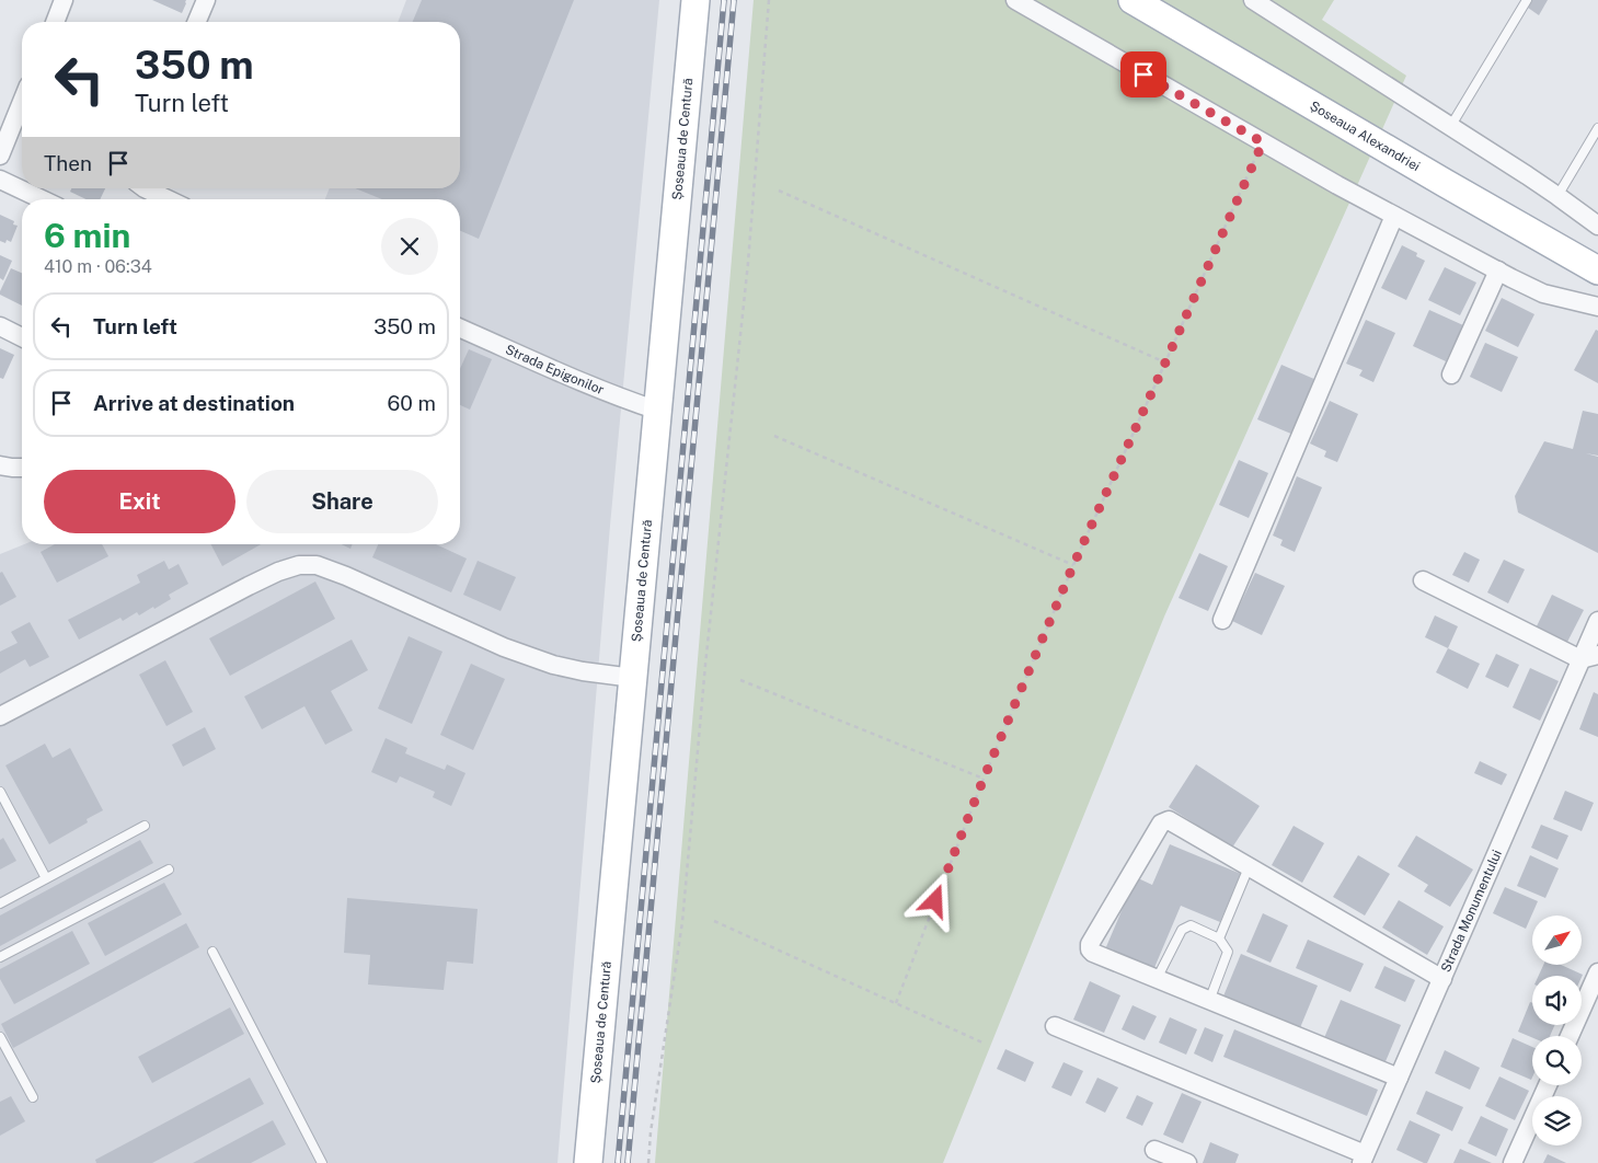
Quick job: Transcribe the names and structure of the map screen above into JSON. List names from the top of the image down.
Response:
{
  "streets": {
    "main road": ["Șoseaua Alexandriei", "Șoseaua de Centură"],
    "street": ["Strada Epigonilor", "Strada Monumentului"]
  },
  "crossings": [
    ["Șoseaua de Centură", "Strada Epigonilor"]
  ],
  "north": "top right",
  "page": {
    "turn": ["350 m", "Turn left"],
    "then": "Then",
    "heading": ["6 min", "410 m · 06:34"],
    "list": [
      {
        "name": "Turn left",
        "value": "350 m"
      },
      {
        "name": "Arrive at destination",
        "value": "60 m"
      }
    ],
    "buttons": ["Exit", "Share"]
  }
}
